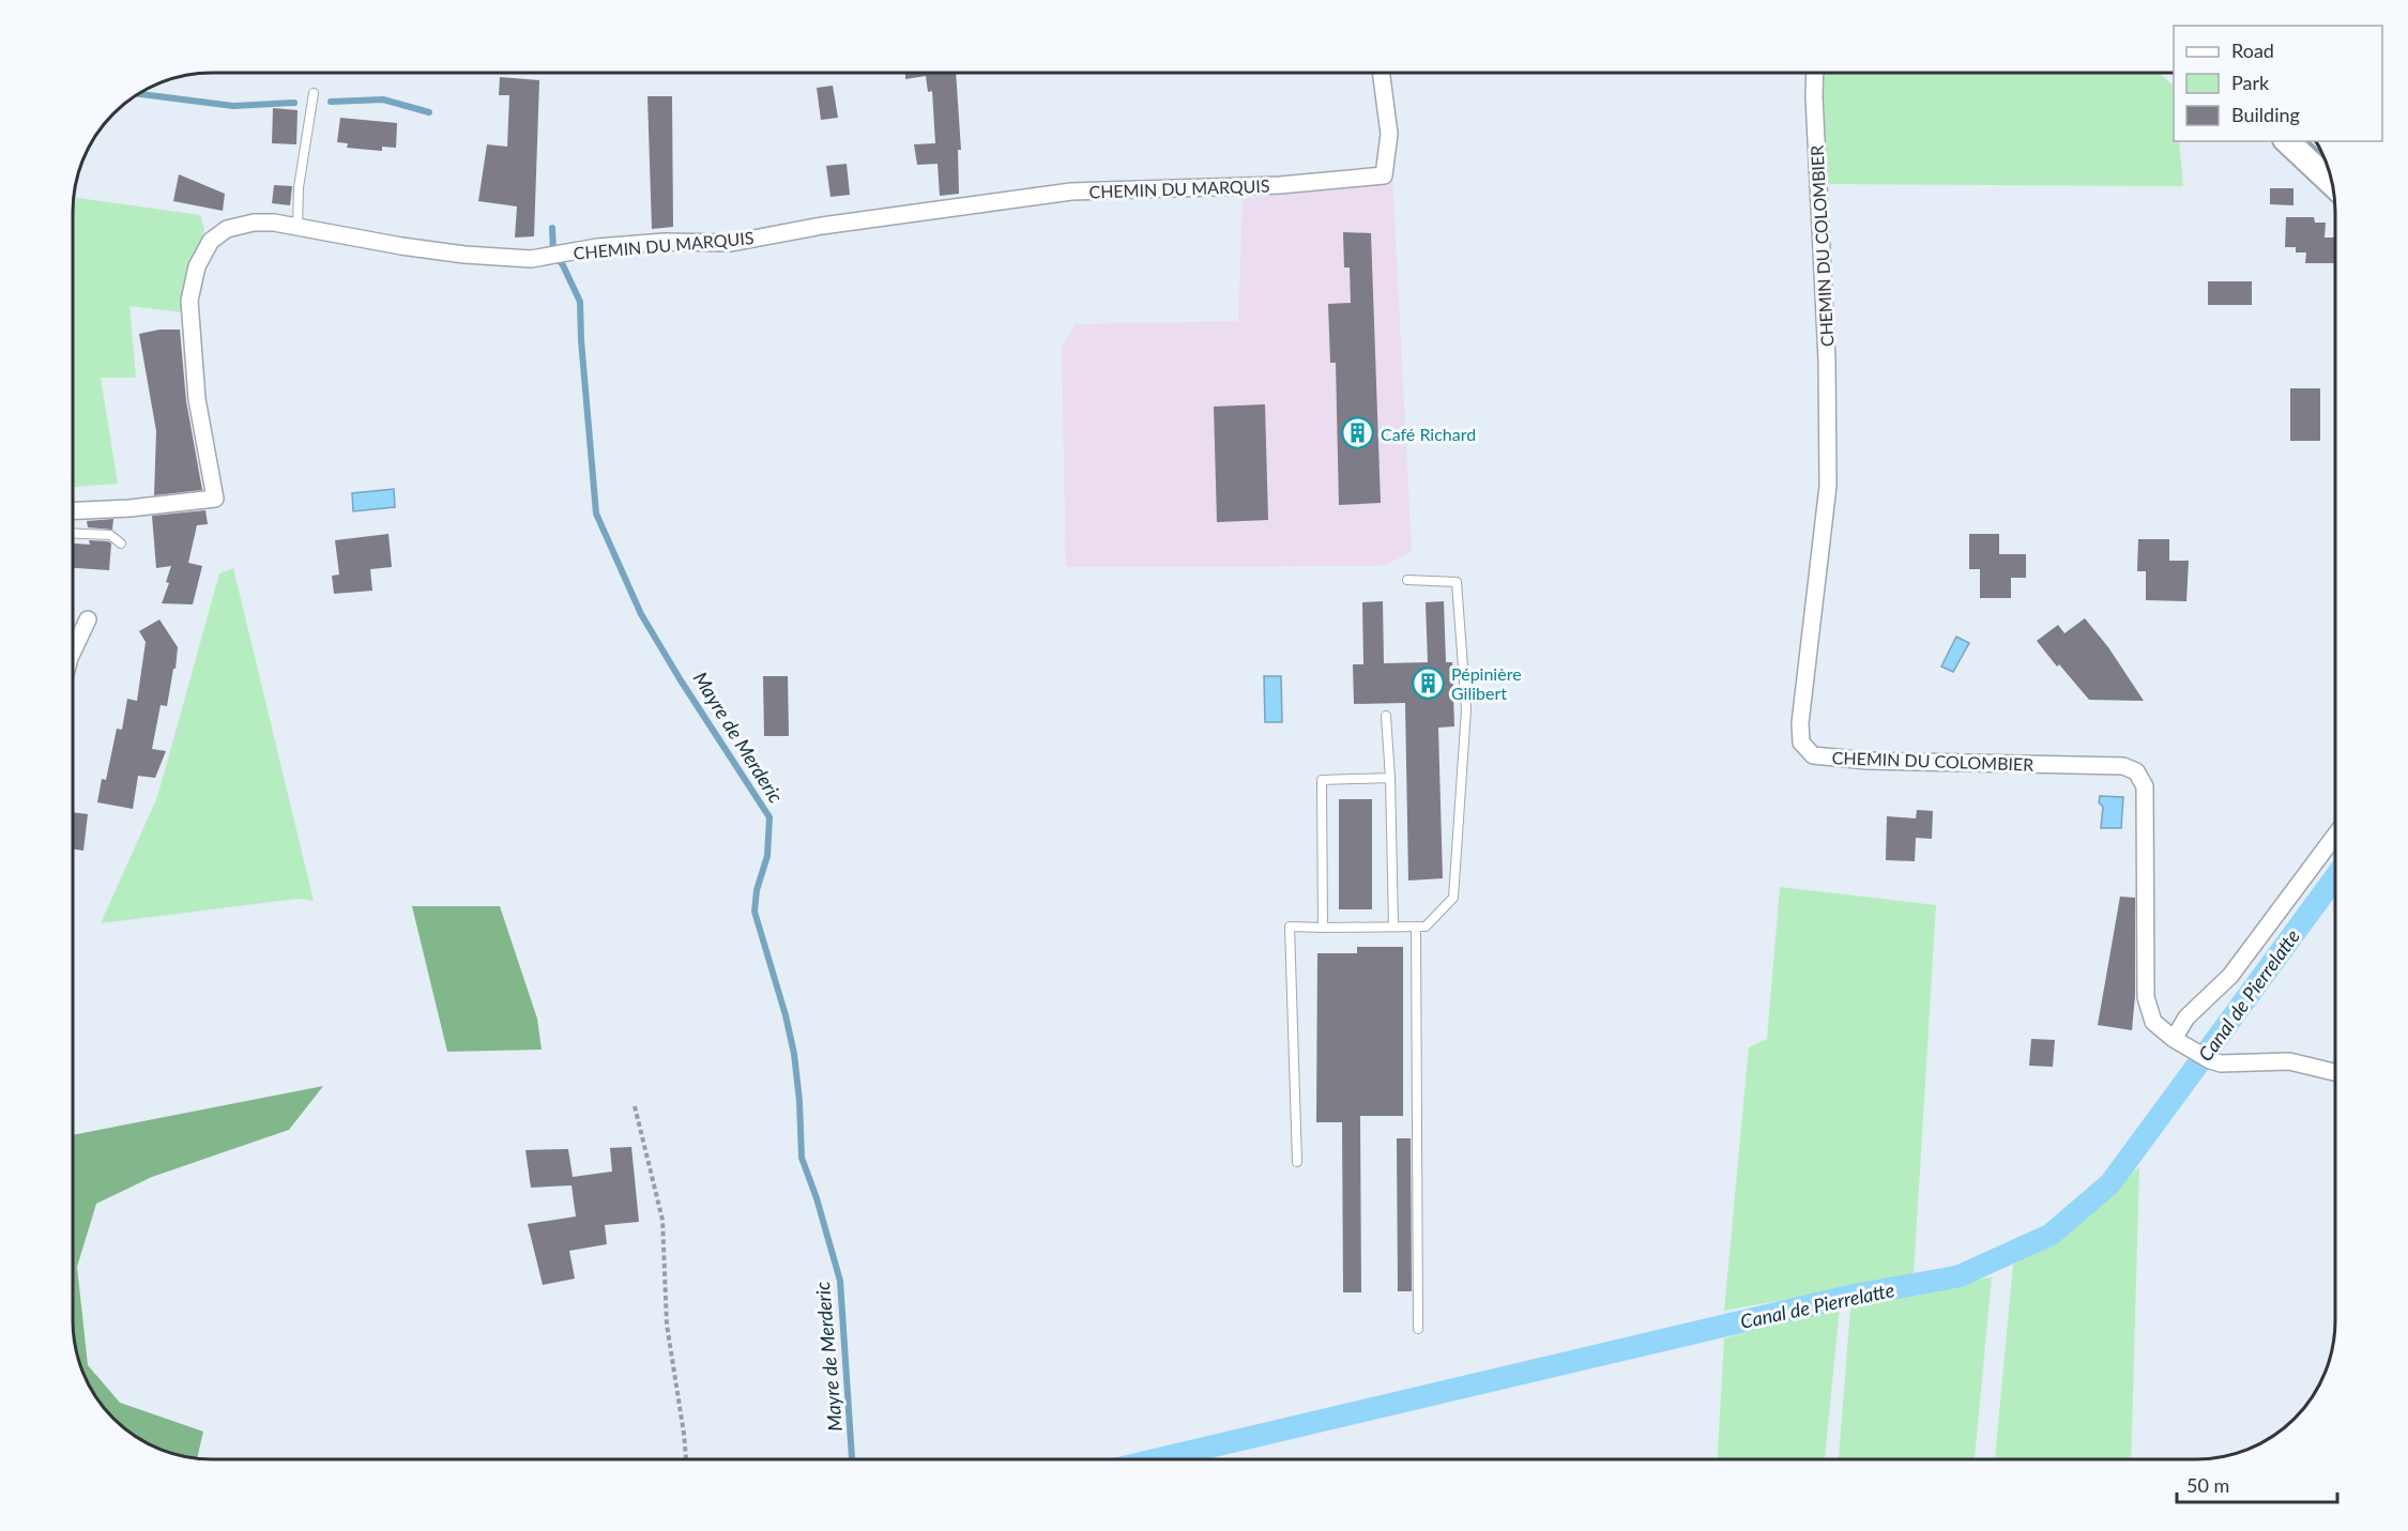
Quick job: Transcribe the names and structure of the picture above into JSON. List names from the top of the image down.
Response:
{
  "streets": {
    "street": ["CHEMIN DU MARQUIS", "CHEMIN DU COLOMBIER"]
  },
  "water": ["Mayre de Merderic", "Canal de Pierrelatte"],
  "places": {
    "building": ["Café Richard", "Pépinière Gilibert"]
  },
  "legend": ["Road", "Park", "Building"],
  "scale_bar": "50 m"
}
